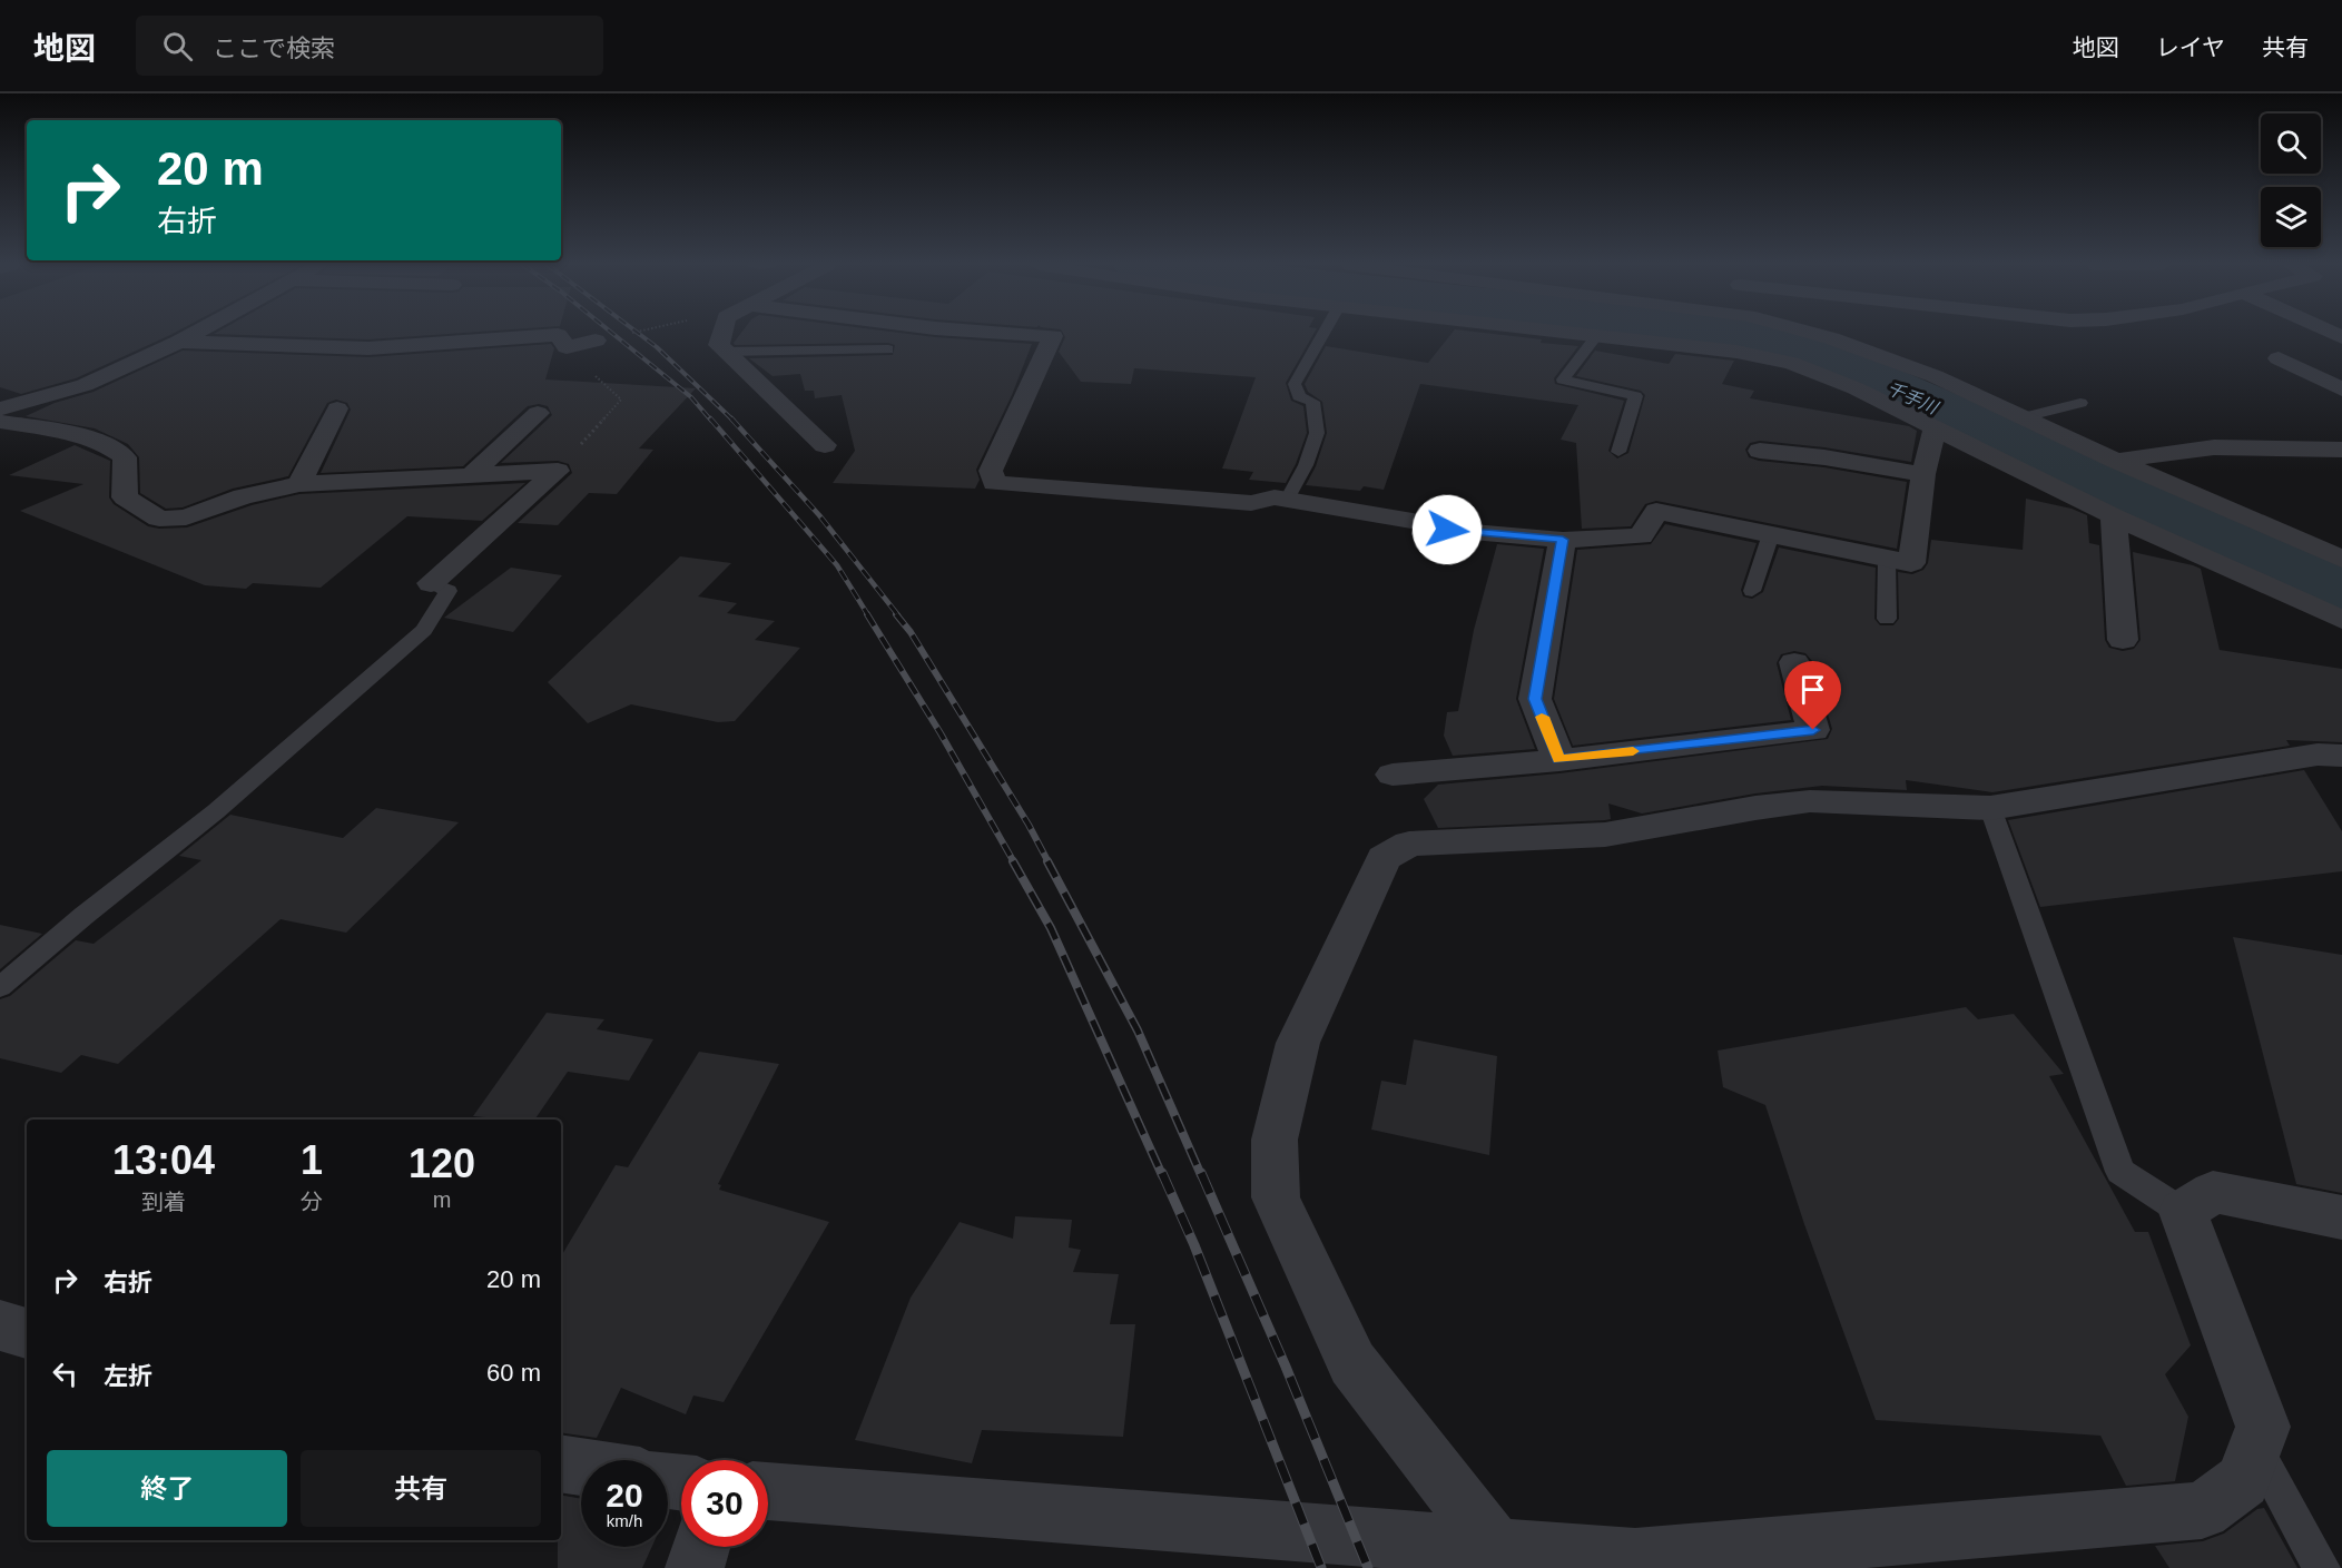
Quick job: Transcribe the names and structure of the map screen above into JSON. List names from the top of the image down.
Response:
{
  "water": ["千手川"],
  "page": {
    "header": "地図",
    "search": "ここで検索",
    "nav": ["地図", "レイヤ", "共有"],
    "turn": ["20 m", "右折"],
    "eta": [
      "13:04",
      "到着",
      "1",
      "分",
      "120",
      "m"
    ],
    "list": [
      {
        "name": "右折",
        "value": "20 m"
      },
      {
        "name": "左折",
        "value": "60 m"
      }
    ],
    "buttons": ["終了", "共有"],
    "speed": "20 km/h",
    "limit": "30"
  }
}
